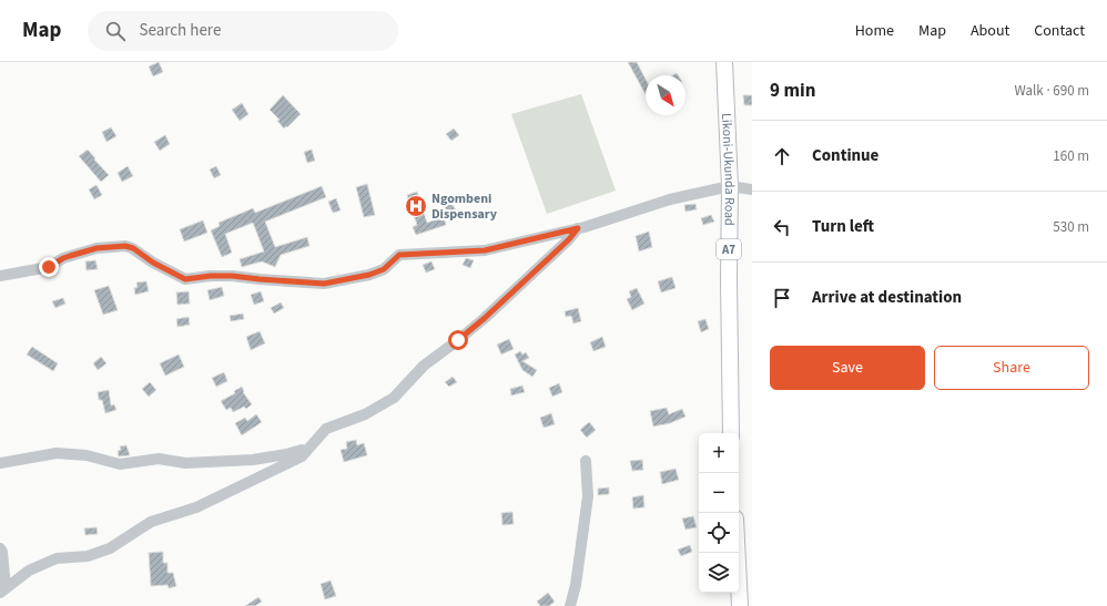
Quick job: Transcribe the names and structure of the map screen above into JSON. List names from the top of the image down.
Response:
{
  "streets": {
    "highway": ["Likoni-Ukunda Road", "A7"]
  },
  "places": {
    "hospital": ["Ngombeni Dispensary"]
  },
  "north": "bottom right",
  "page": {
    "header": "Map",
    "search": "Search here",
    "nav": [
      "Home",
      "Map",
      "About",
      "Contact"
    ],
    "heading": ["9 min", "Walk · 690 m"],
    "list": [
      ["Continue", "160 m"],
      ["Turn left", "530 m"],
      "Arrive at destination"
    ],
    "buttons": ["Save", "Share"],
    "map_buttons": ["+", "−"]
  }
}
